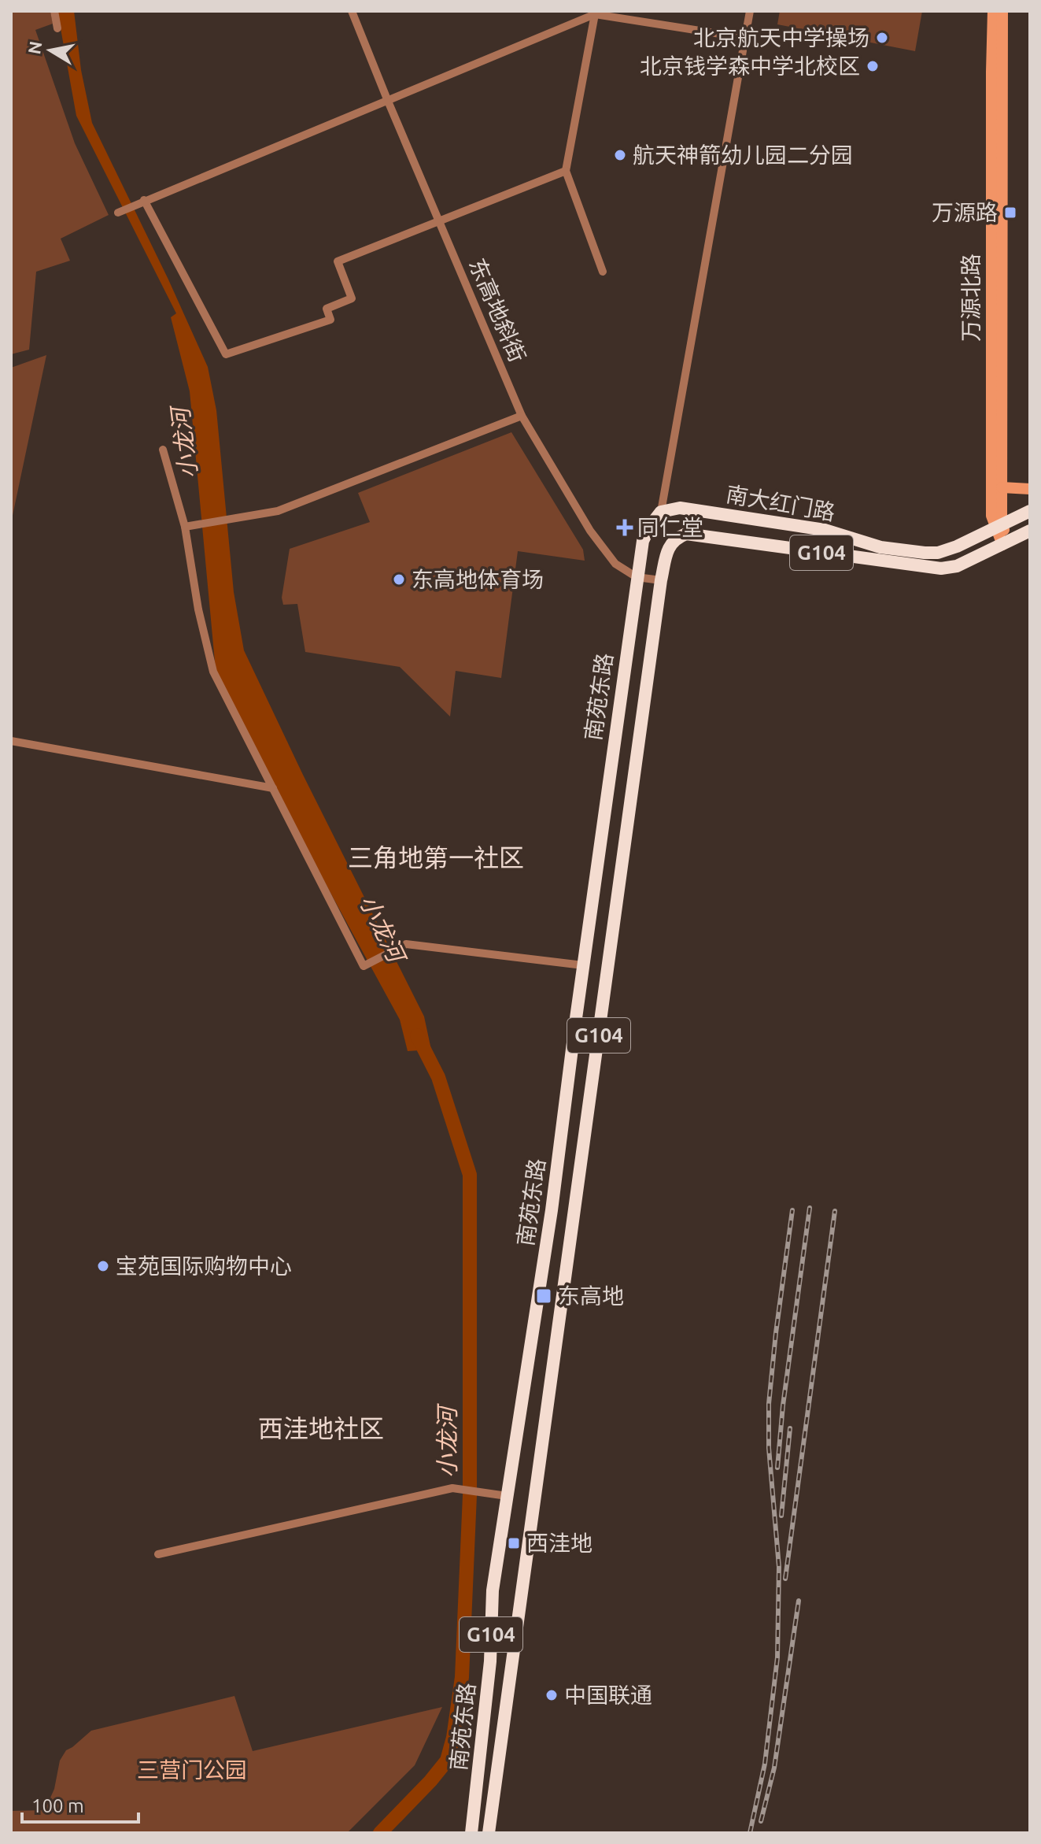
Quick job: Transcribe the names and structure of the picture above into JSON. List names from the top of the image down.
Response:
{
  "streets": {
    "highway": ["南大红门路", "G104", "南苑东路"],
    "main road": ["万源北路"],
    "street": ["东高地斜街"]
  },
  "crossings": [
    ["万源北路", "南大红门路"],
    ["东高地斜街", "南大红门路"],
    ["东高地斜街", "G104"],
    ["东高地斜街", "南苑东路"],
    ["南大红门路", "G104"],
    ["南大红门路", "南苑东路"],
    ["G104", "南苑东路"]
  ],
  "districts": ["三角地第一社区", "西洼地社区"],
  "water": ["小龙河"],
  "parks": ["三营门公园"],
  "places": {
    "other": [
      "北京航天中学操场",
      "北京钱学森中学北校区",
      "航天神箭幼儿园二分园",
      "东高地体育场",
      "宝苑国际购物中心",
      "中国联通"
    ],
    "transit": ["万源路", "东高地", "西洼地"],
    "health": ["同仁堂"]
  },
  "scale_bar": "100 m",
  "north": "left"
}
